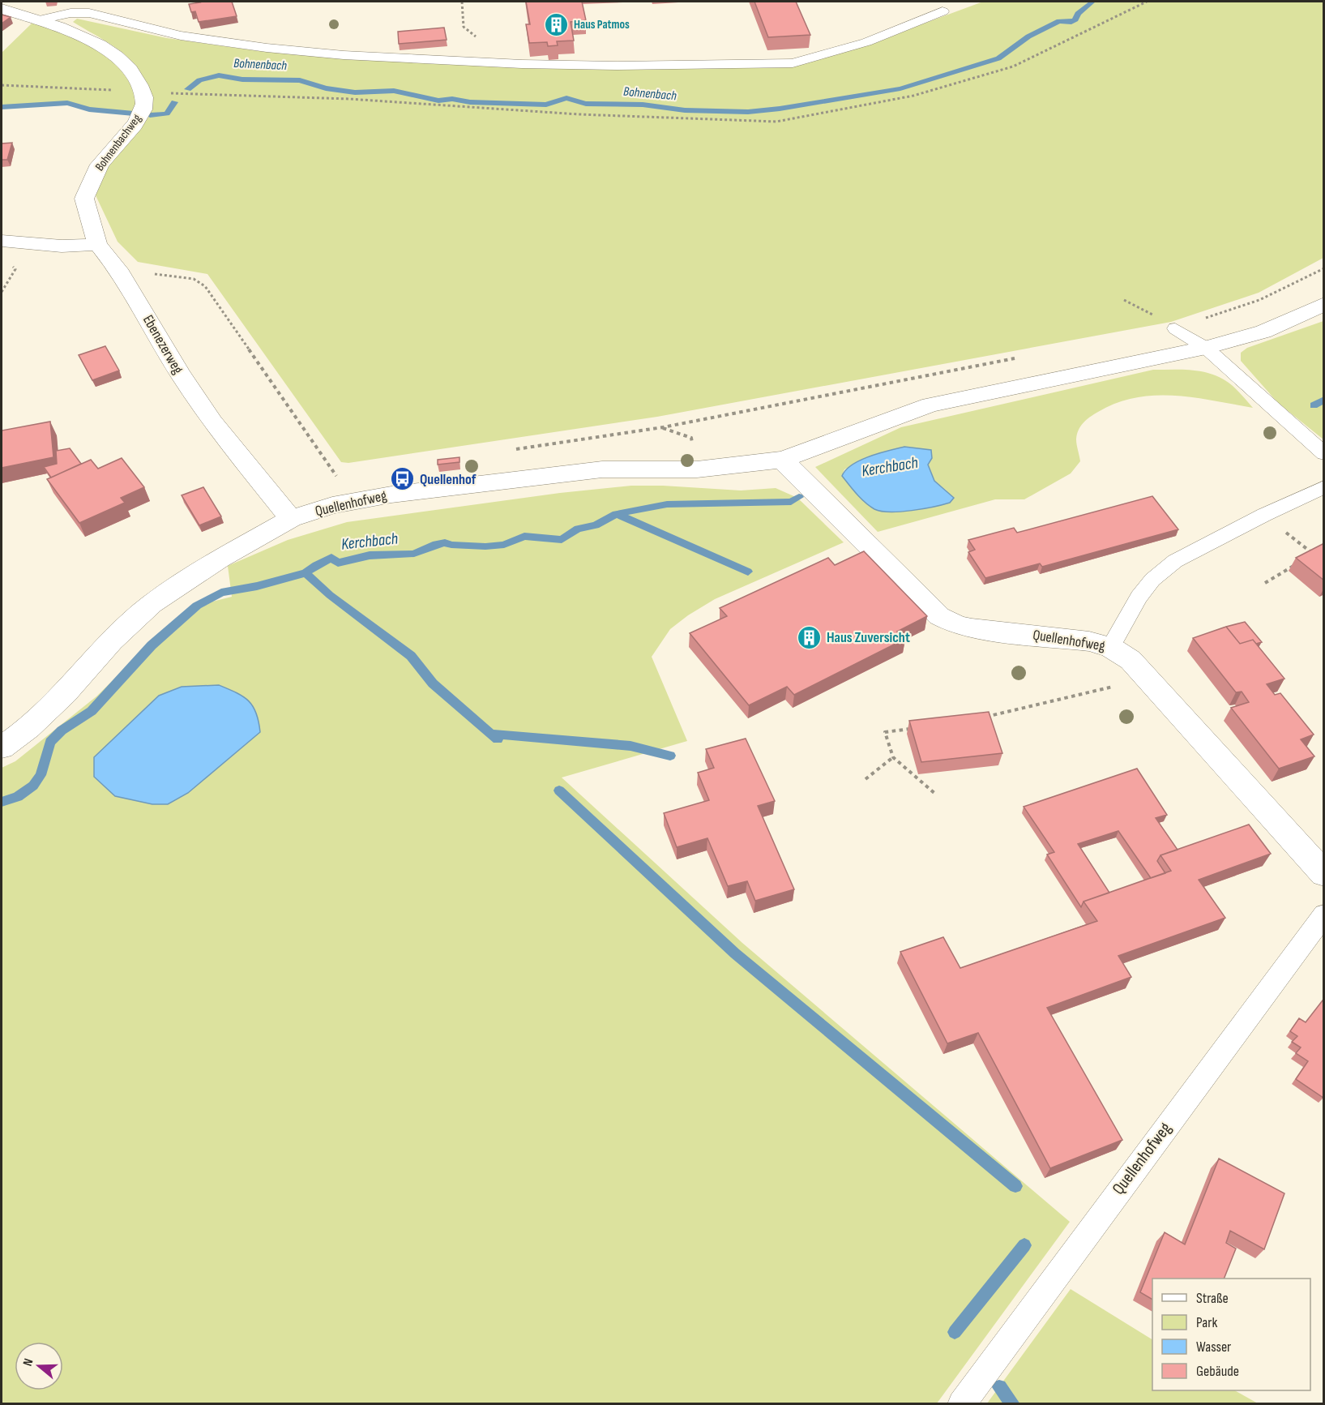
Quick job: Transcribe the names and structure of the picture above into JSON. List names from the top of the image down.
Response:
{
  "streets": {
    "street": ["Bohnenbachweg", "Ebenezerweg", "Quellenhofweg"]
  },
  "crossings": [
    ["Bohnenbachweg", "Ebenezerweg"],
    ["Ebenezerweg", "Quellenhofweg"]
  ],
  "water": ["Bohnenbach", "Kerchbach"],
  "places": {
    "building": ["Haus Patmos", "Haus Zuversicht"],
    "bus stop": ["Quellenhof"]
  },
  "legend": [
    "Straße",
    "Park",
    "Wasser",
    "Gebäude"
  ],
  "north": "left"
}
